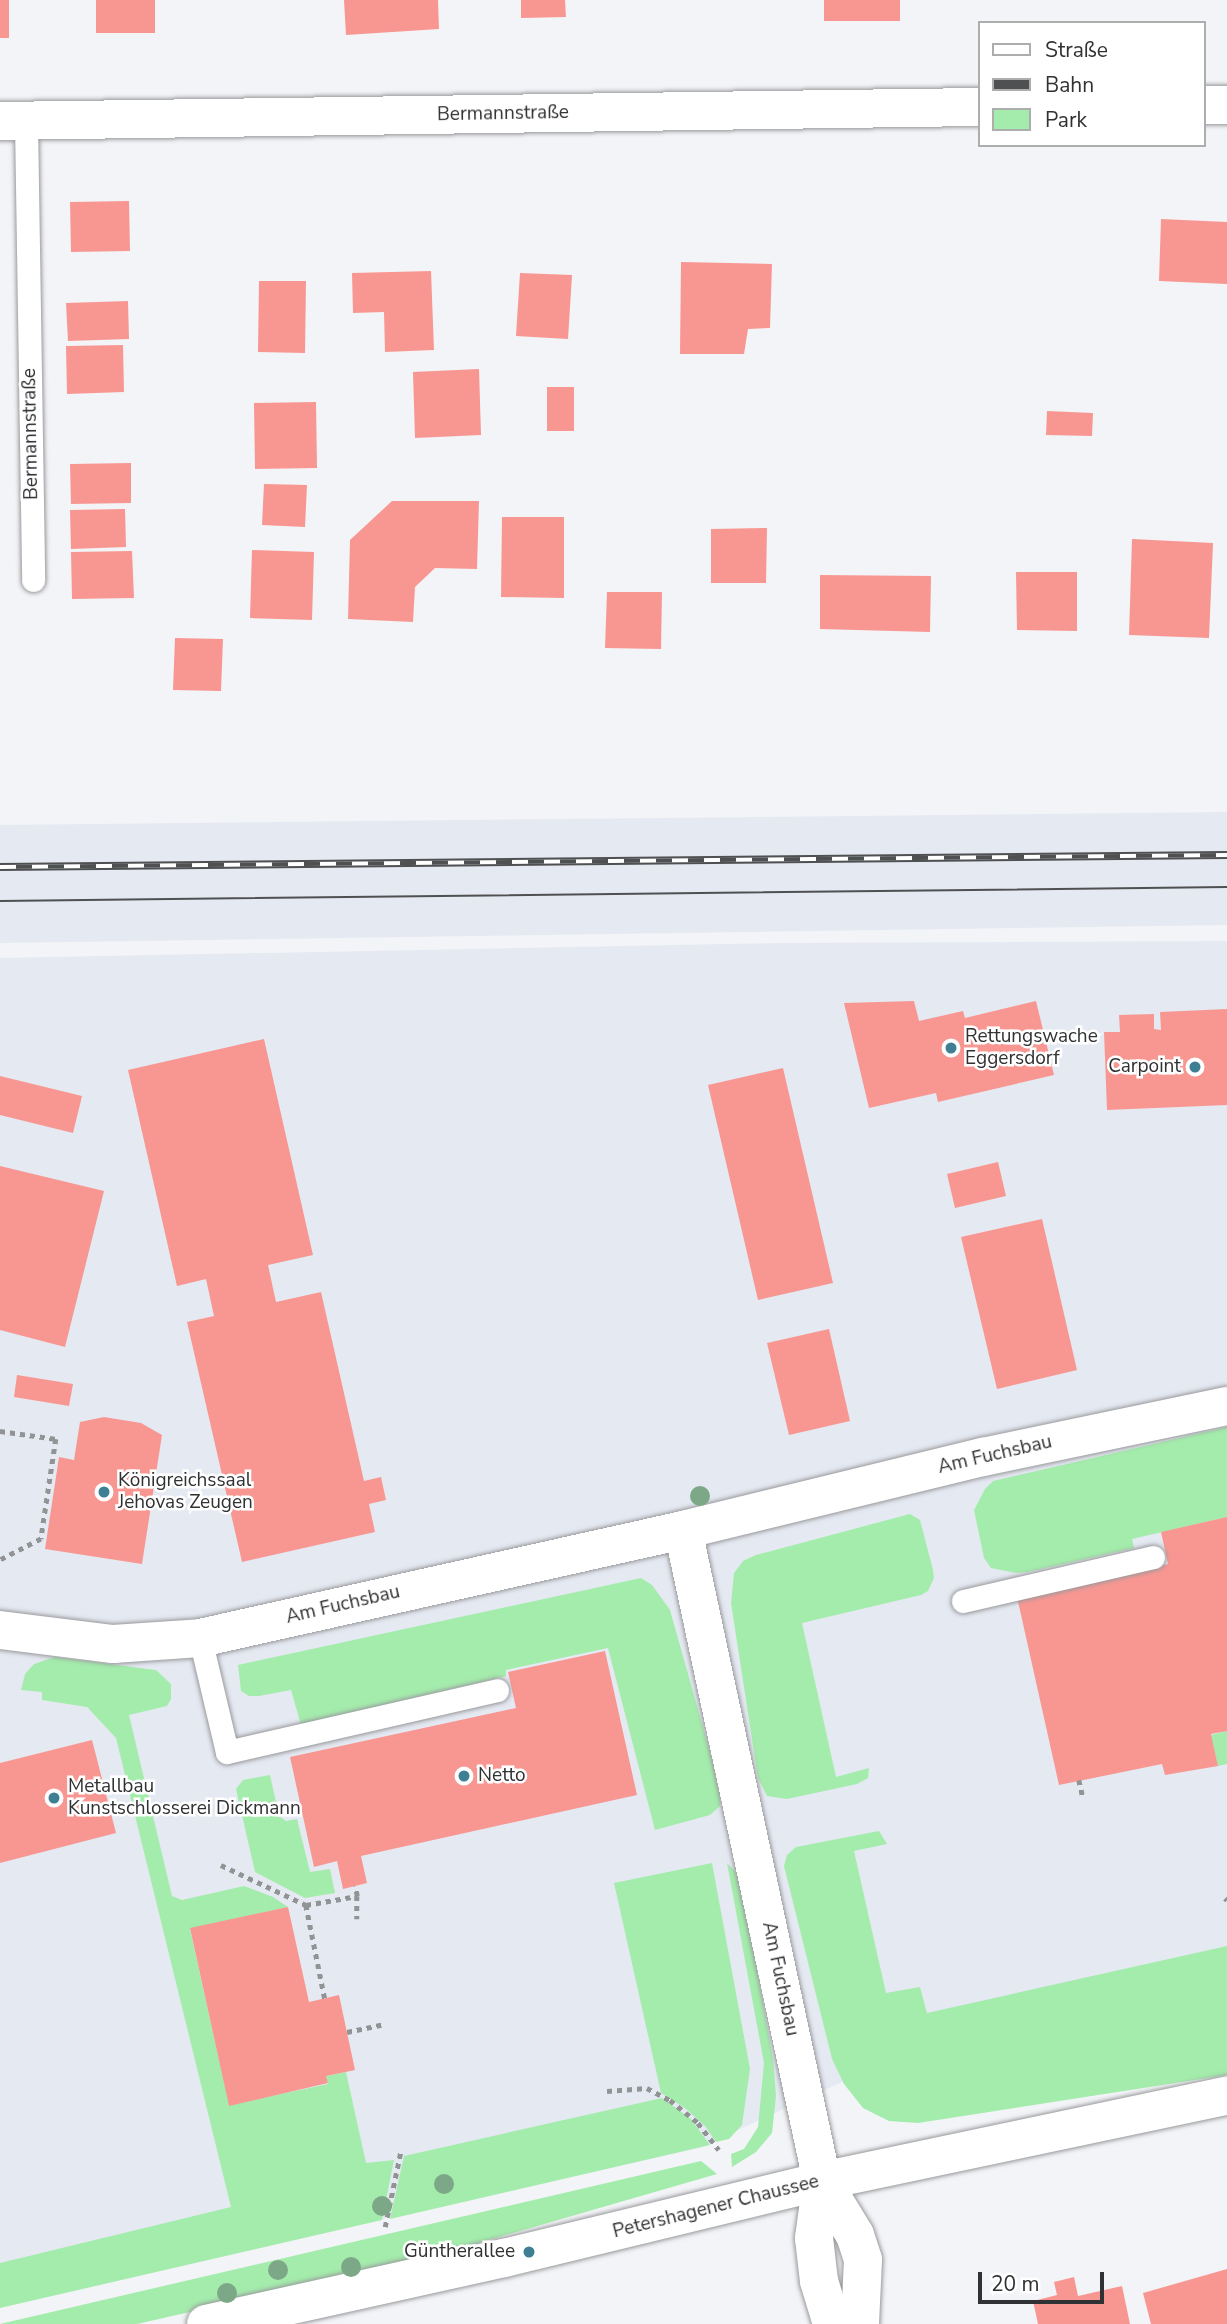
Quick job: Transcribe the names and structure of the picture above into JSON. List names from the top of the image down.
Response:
{
  "streets": {
    "street": ["Bermannstraße", "Am Fuchsbau", "Petershagener Chaussee"]
  },
  "crossings": [
    ["Am Fuchsbau", "Petershagener Chaussee"]
  ],
  "places": [
    "Rettungswache Eggersdorf",
    "Carpoint",
    "Königreichssaal Jehovas Zeugen",
    "Netto",
    "Metallbau Kunstschlosserei Dickmann",
    "Güntherallee"
  ],
  "legend": ["Straße", "Bahn", "Park"],
  "scale_bar": "20 m"
}
